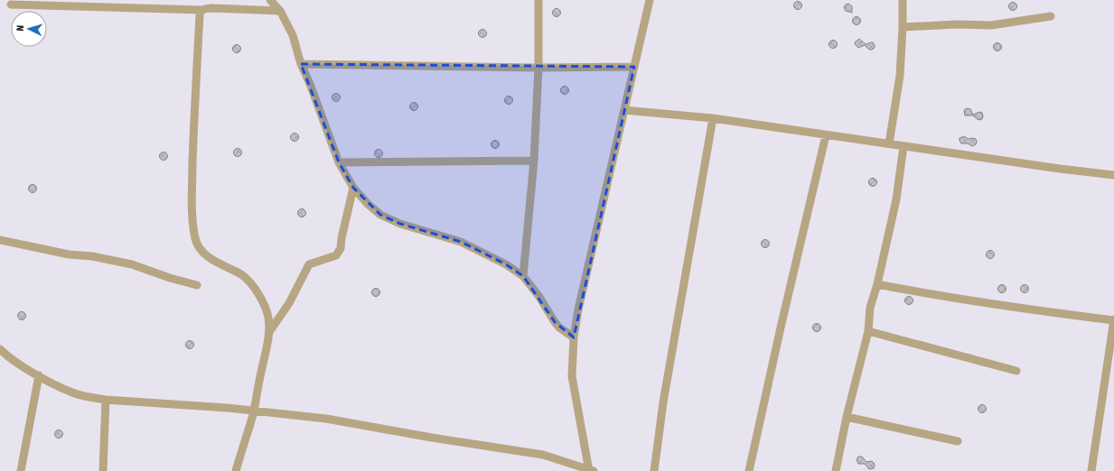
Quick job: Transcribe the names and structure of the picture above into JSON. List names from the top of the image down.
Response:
{
  "north": "left"
}
